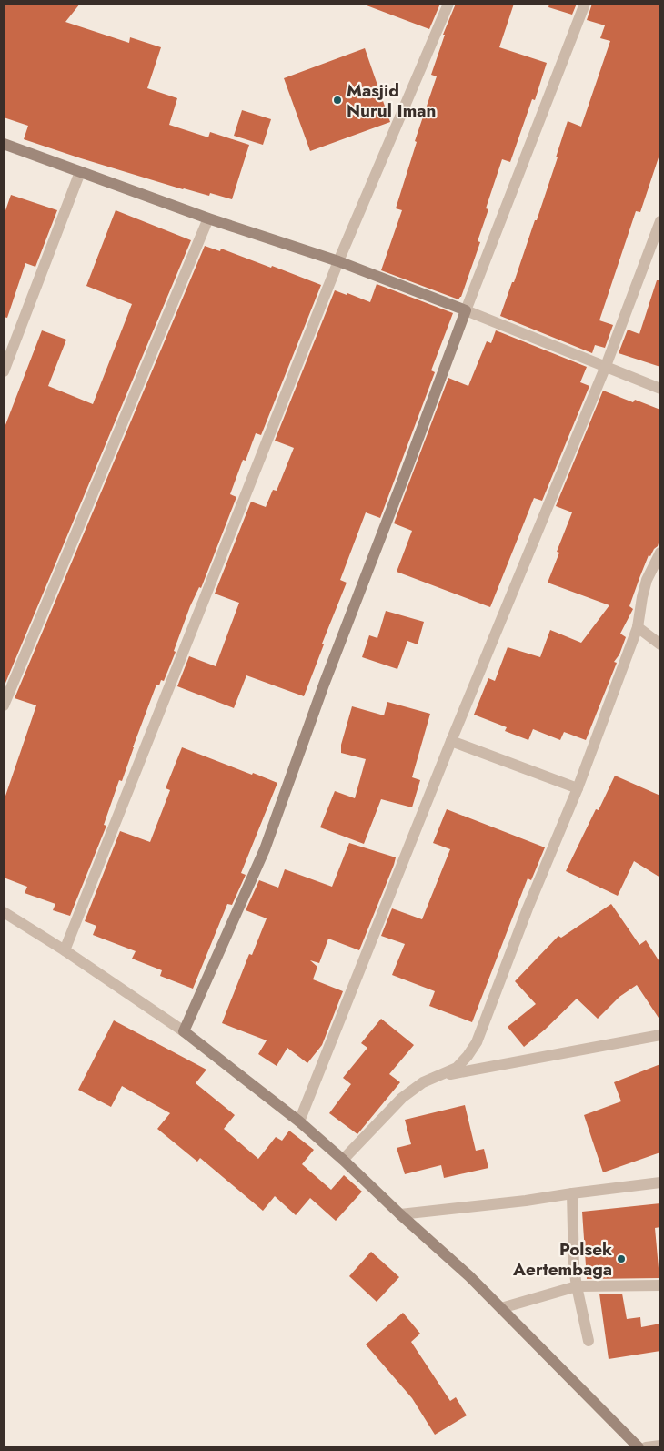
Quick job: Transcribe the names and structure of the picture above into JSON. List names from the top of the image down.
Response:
{
  "places": ["Masjid Nurul Iman", "Polsek Aertembaga"]
}
